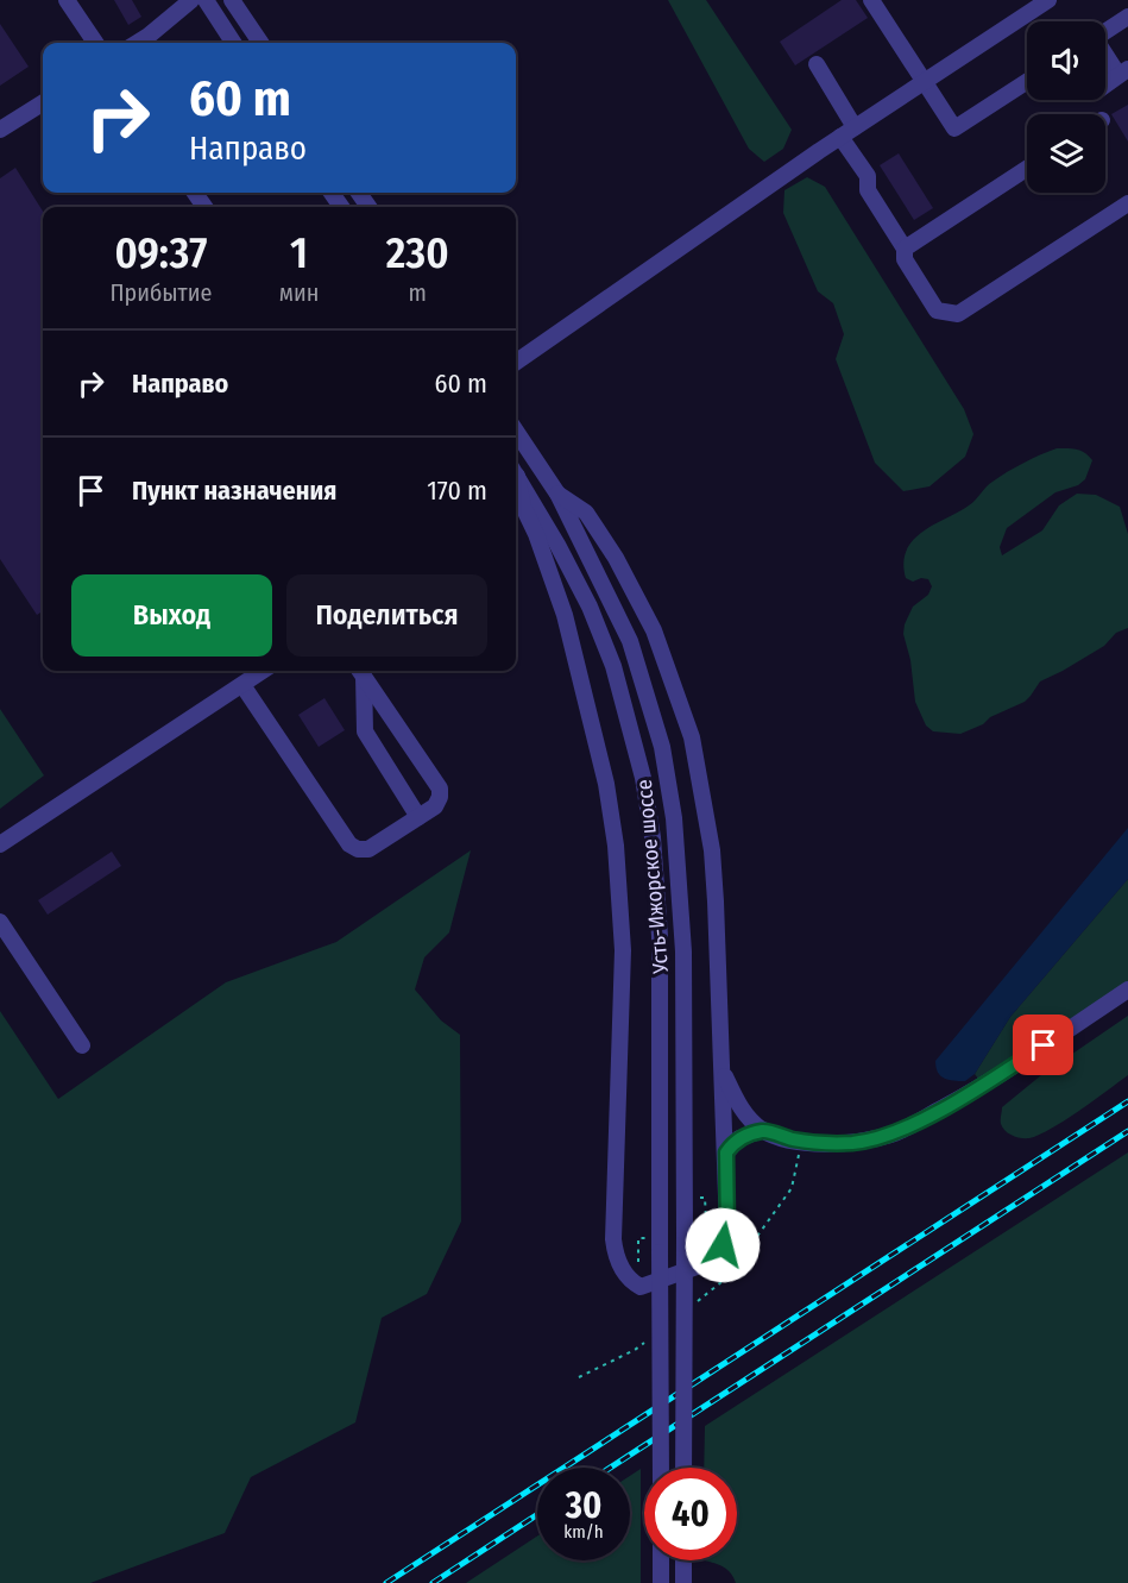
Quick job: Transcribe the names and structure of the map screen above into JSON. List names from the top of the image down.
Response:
{
  "streets": {
    "street": ["Усть-Ижорское шоссе"]
  },
  "page": {
    "turn": ["60 m", "Направо"],
    "eta": [
      "09:37",
      "Прибытие",
      "1",
      "мин",
      "230",
      "m"
    ],
    "list": [
      {
        "name": "Направо",
        "value": "60 m"
      },
      {
        "name": "Пункт назначения",
        "value": "170 m"
      }
    ],
    "buttons": ["Выход", "Поделиться"],
    "speed": "30 km/h",
    "limit": "40"
  }
}
